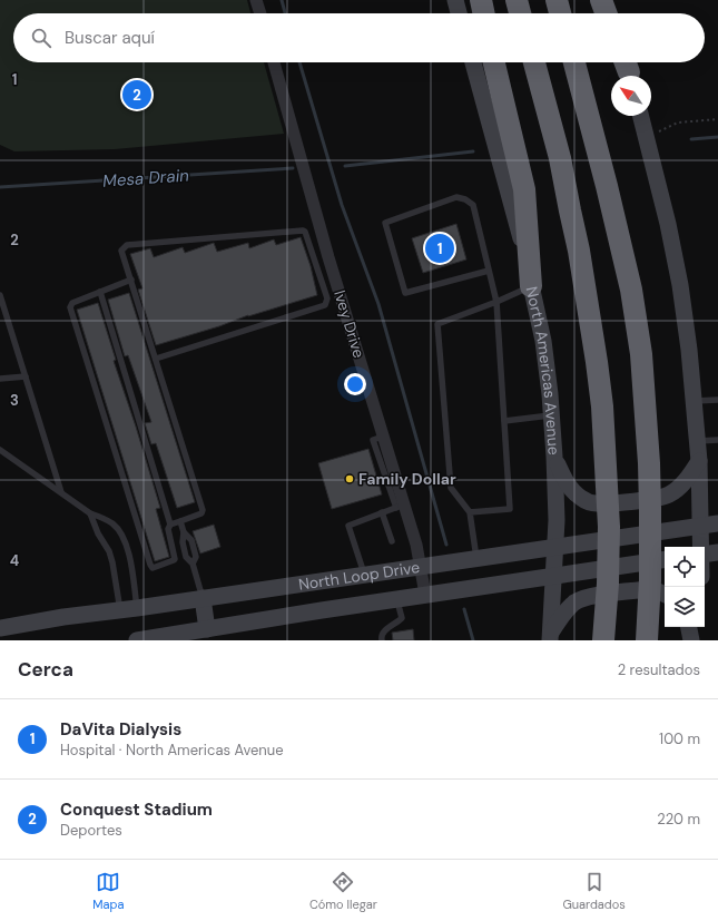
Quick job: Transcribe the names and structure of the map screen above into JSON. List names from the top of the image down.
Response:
{
  "streets": {
    "main road": ["North Americas Avenue", "North Loop Drive"],
    "street": ["Ivey Drive"]
  },
  "crossings": [
    ["Ivey Drive", "North Loop Drive"],
    ["North Americas Avenue", "North Loop Drive"]
  ],
  "water": ["Mesa Drain"],
  "places": ["Family Dollar"],
  "north": "top left",
  "page": {
    "search": "Buscar aquí",
    "pins": ["2", "1"],
    "heading": ["Cerca", "2 resultados"],
    "list": [
      {
        "mark": "1",
        "name": "DaVita Dialysis",
        "note": "Hospital · North Americas Avenue",
        "value": "100 m"
      },
      {
        "mark": "2",
        "name": "Conquest Stadium",
        "note": "Deportes",
        "value": "220 m"
      }
    ],
    "nav": ["Mapa", "Cómo llegar", "Guardados"]
  },
  "grid": {
    "rows": [
      "1",
      "2",
      "3",
      "4"
    ]
  }
}
